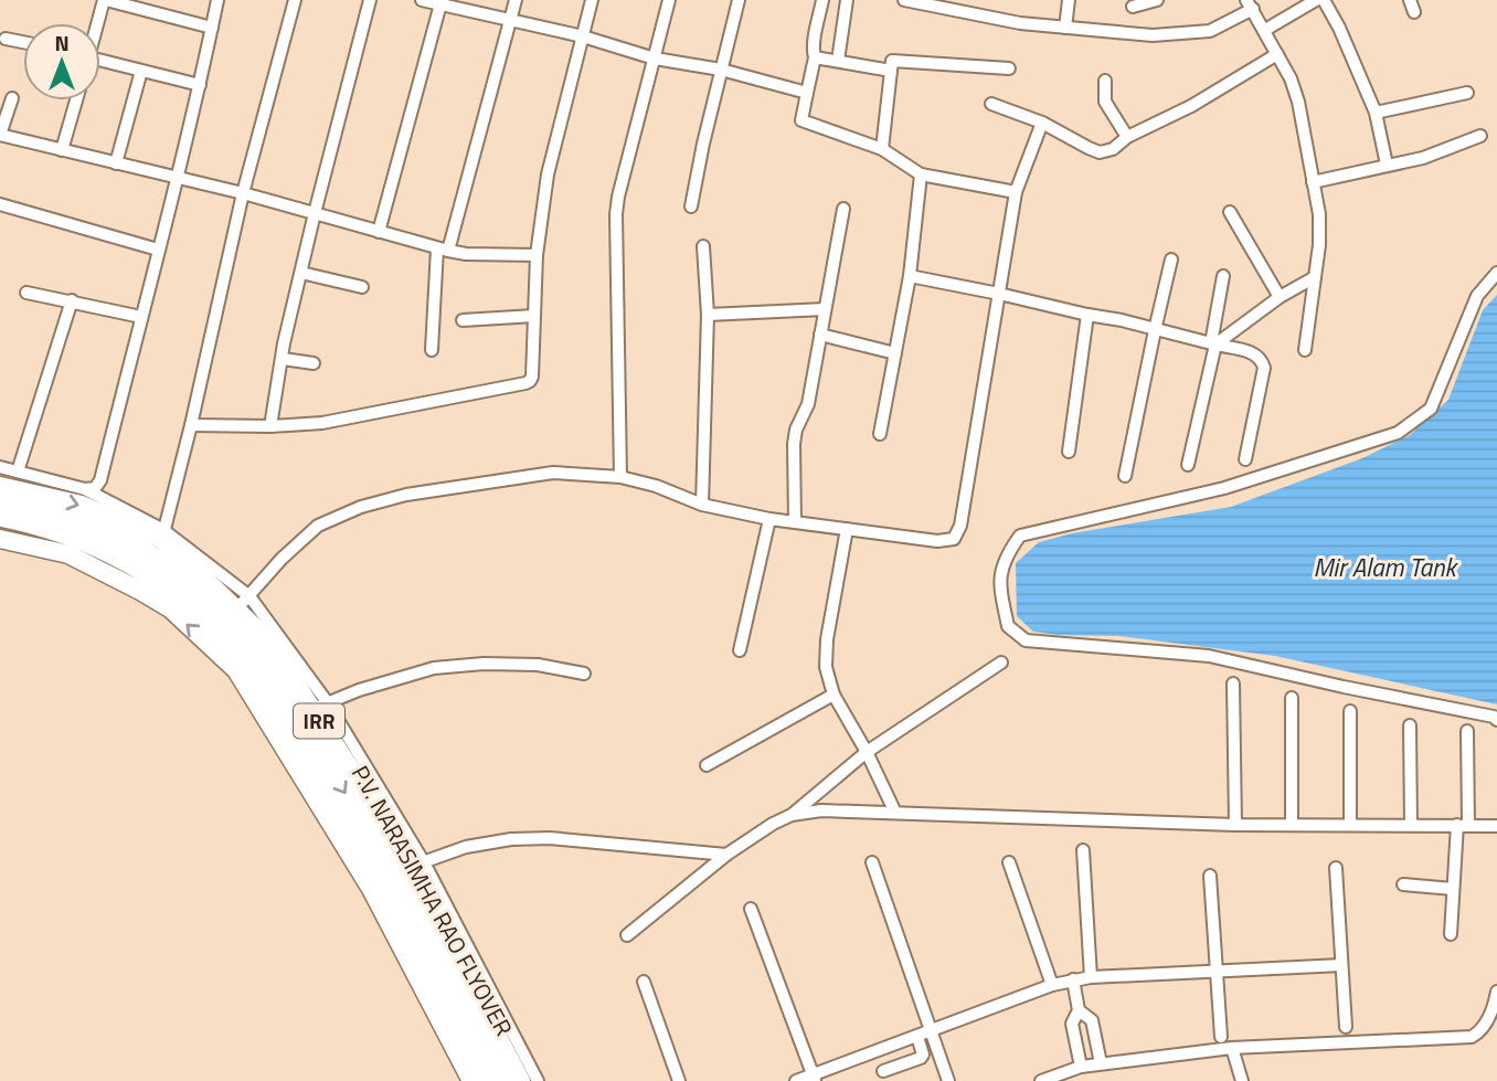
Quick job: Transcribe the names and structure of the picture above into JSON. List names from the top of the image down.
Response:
{
  "streets": {
    "highway": ["P.V. NARASIMHA RAO FLYOVER"],
    "main road": ["IRR"]
  },
  "water": ["Mir Alam Tank"],
  "north": "top"
}
